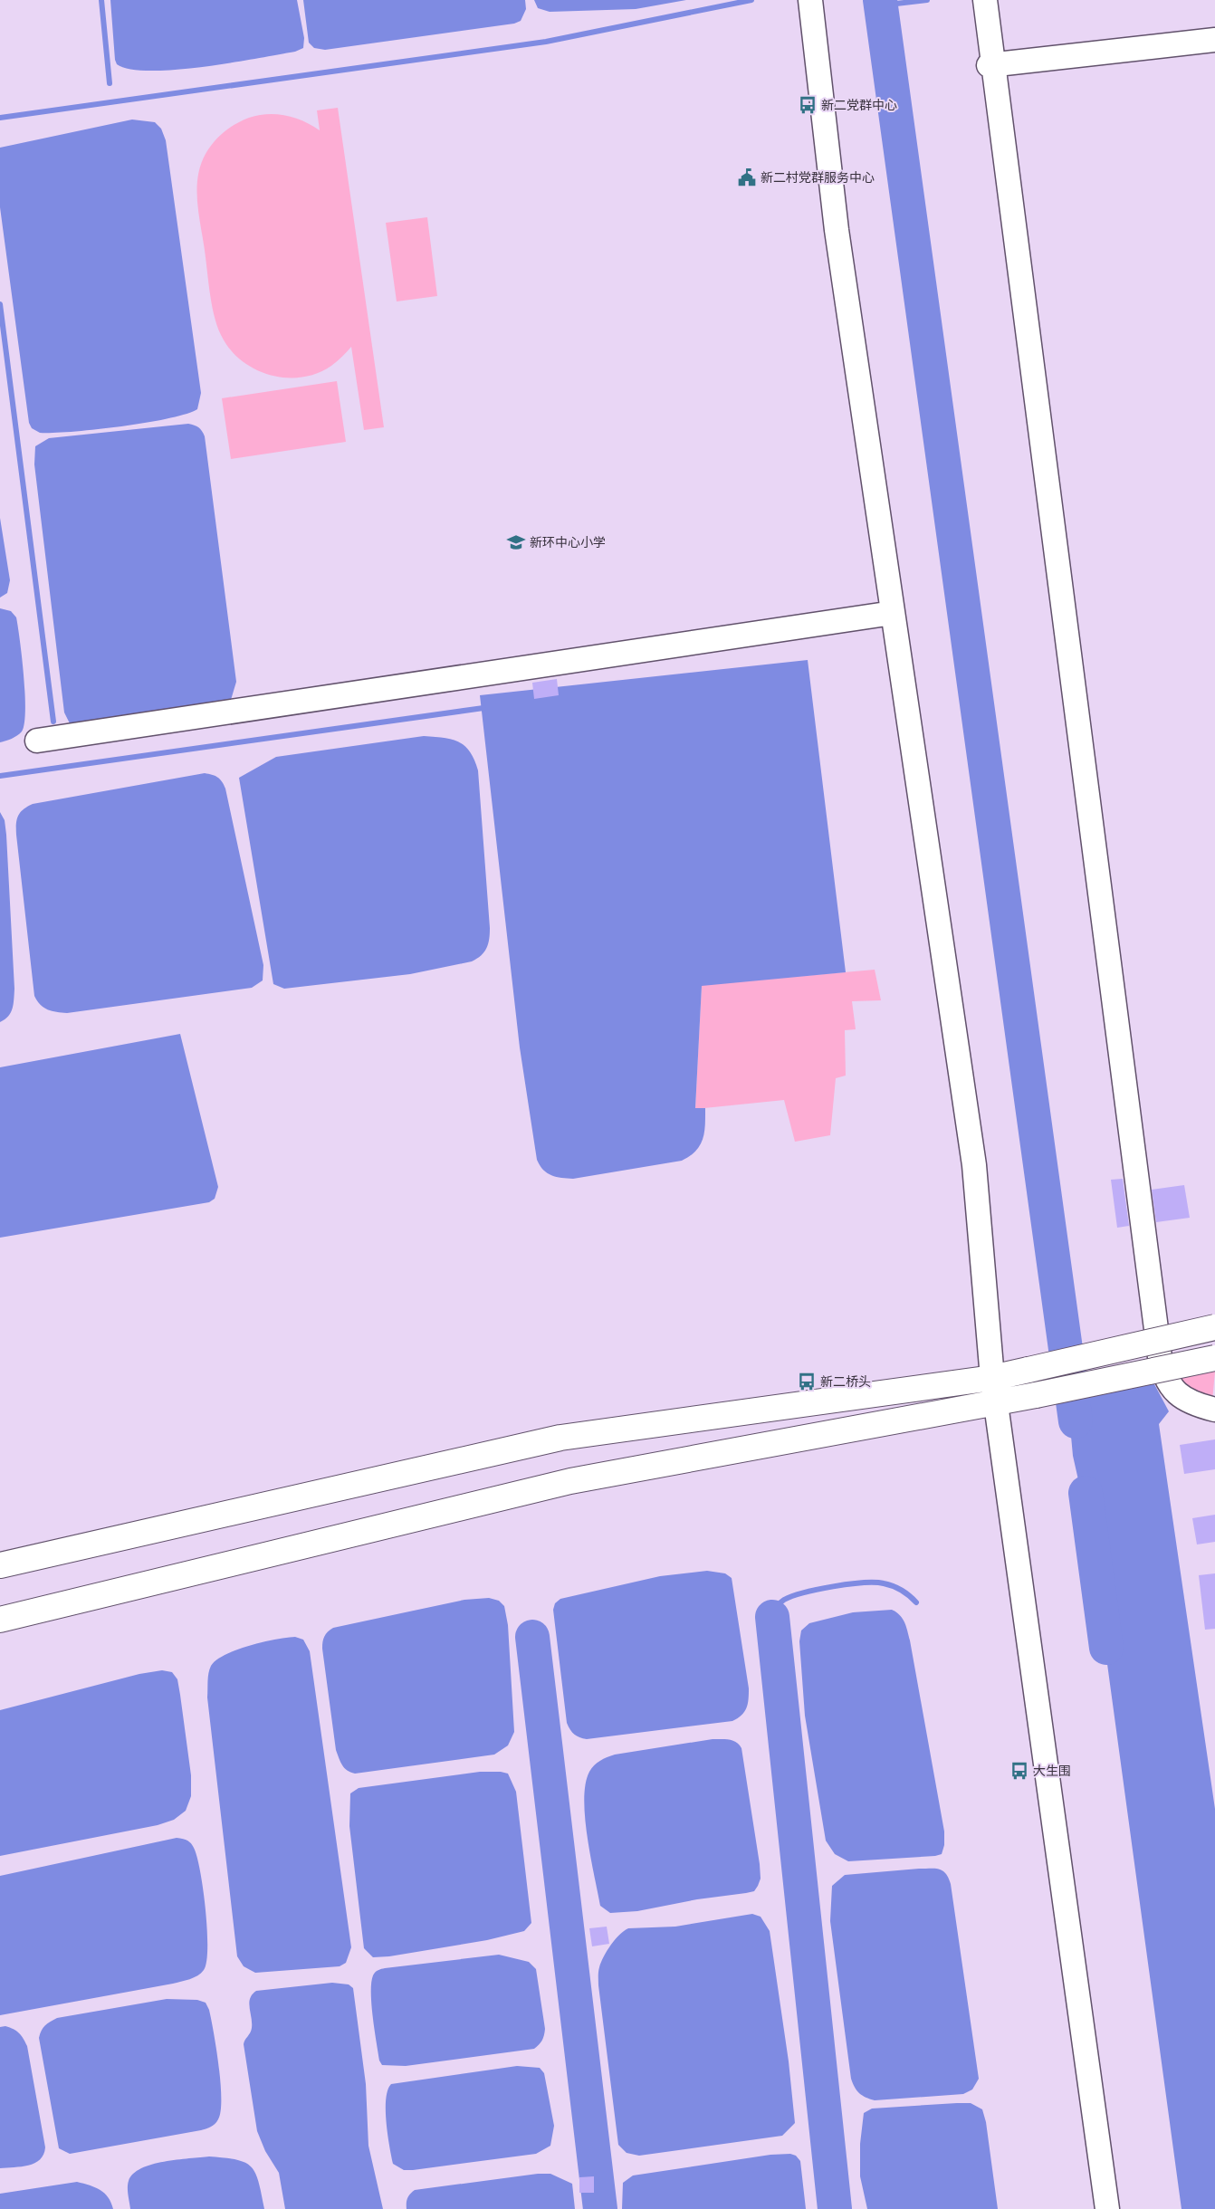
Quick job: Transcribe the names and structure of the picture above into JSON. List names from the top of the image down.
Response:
{
  "places": {
    "bus stop": ["新二党群中心", "新二桥头", "大生围"],
    "public building": ["新二村党群服务中心"],
    "school or university": ["新环中心小学"]
  }
}
